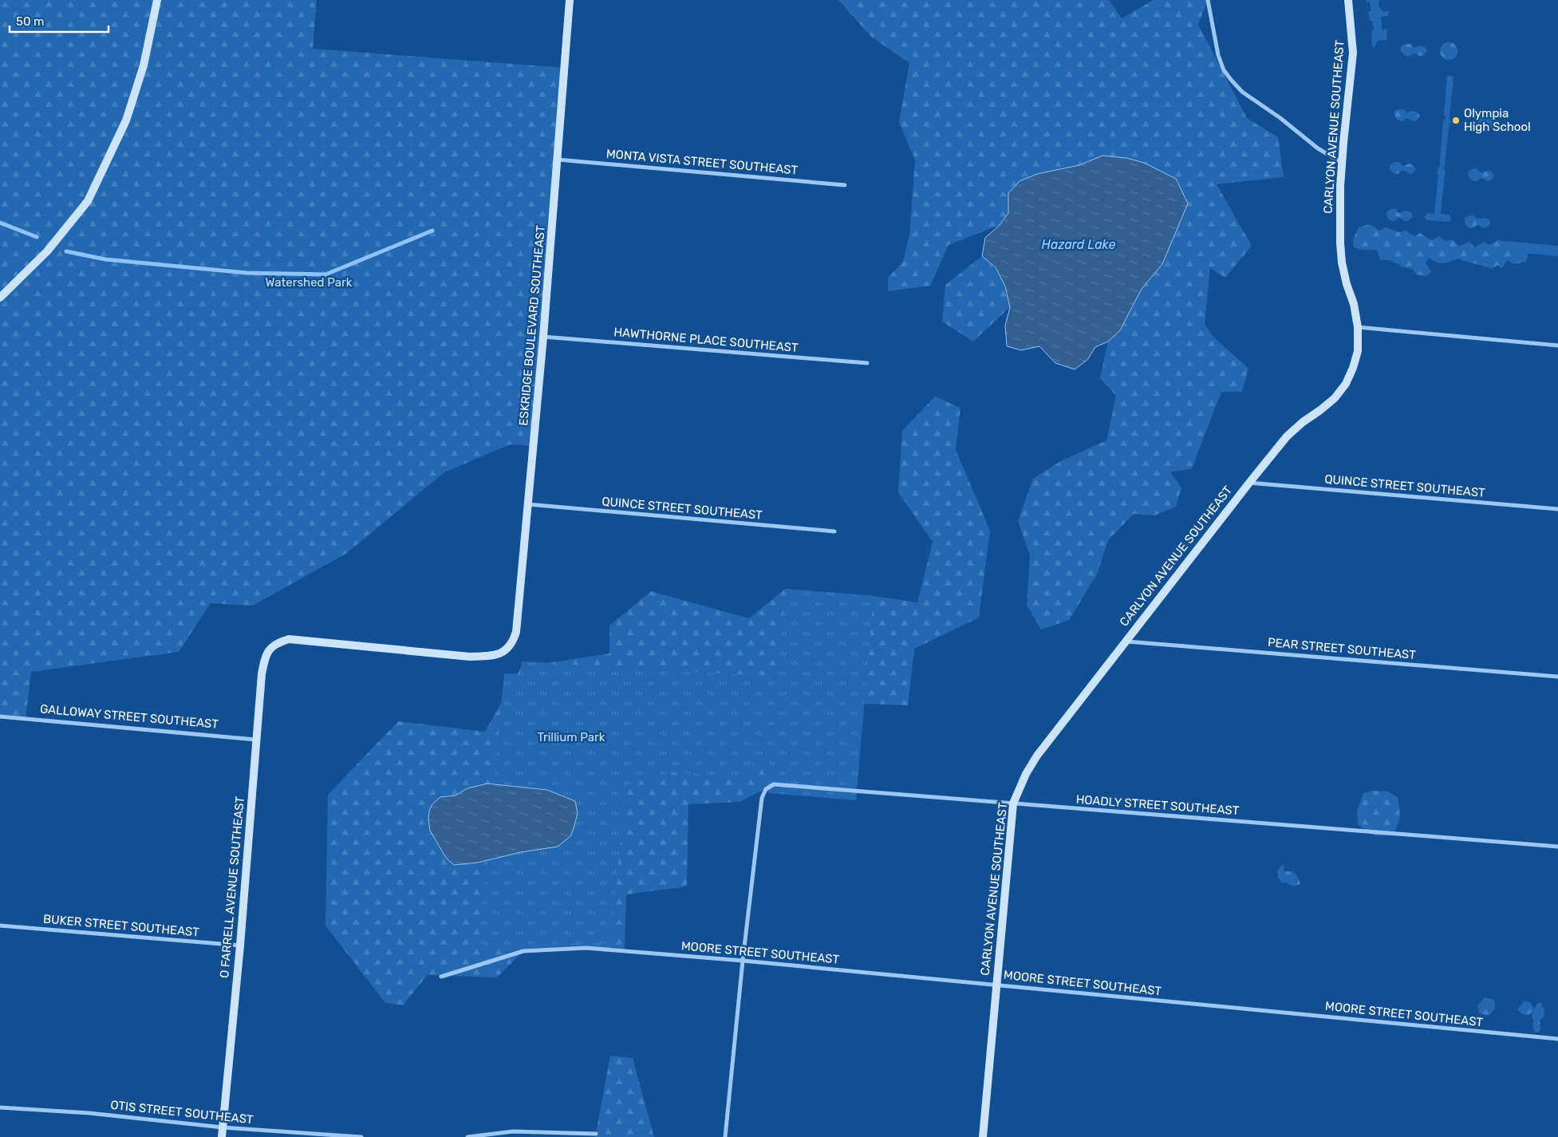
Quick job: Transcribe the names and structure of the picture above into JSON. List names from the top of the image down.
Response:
{
  "streets": {
    "street": [
      "CARLYON AVENUE SOUTHEAST",
      "MONTA VISTA STREET SOUTHEAST",
      "ESKRIDGE BOULEVARD SOUTHEAST",
      "HAWTHORNE PLACE SOUTHEAST",
      "QUINCE STREET SOUTHEAST",
      "PEAR STREET SOUTHEAST",
      "GALLOWAY STREET SOUTHEAST",
      "HOADLY STREET SOUTHEAST",
      "O FARRELL AVENUE SOUTHEAST",
      "BUKER STREET SOUTHEAST",
      "MOORE STREET SOUTHEAST",
      "OTIS STREET SOUTHEAST"
    ]
  },
  "crossings": [
    ["CARLYON AVENUE SOUTHEAST", "QUINCE STREET SOUTHEAST"],
    ["CARLYON AVENUE SOUTHEAST", "PEAR STREET SOUTHEAST"],
    ["CARLYON AVENUE SOUTHEAST", "HOADLY STREET SOUTHEAST"],
    ["CARLYON AVENUE SOUTHEAST", "MOORE STREET SOUTHEAST"],
    ["MONTA VISTA STREET SOUTHEAST", "ESKRIDGE BOULEVARD SOUTHEAST"],
    ["ESKRIDGE BOULEVARD SOUTHEAST", "HAWTHORNE PLACE SOUTHEAST"],
    ["ESKRIDGE BOULEVARD SOUTHEAST", "QUINCE STREET SOUTHEAST"],
    ["ESKRIDGE BOULEVARD SOUTHEAST", "O FARRELL AVENUE SOUTHEAST"],
    ["GALLOWAY STREET SOUTHEAST", "O FARRELL AVENUE SOUTHEAST"],
    ["HOADLY STREET SOUTHEAST", "MOORE STREET SOUTHEAST"],
    ["O FARRELL AVENUE SOUTHEAST", "BUKER STREET SOUTHEAST"],
    ["O FARRELL AVENUE SOUTHEAST", "OTIS STREET SOUTHEAST"]
  ],
  "water": ["Hazard Lake"],
  "parks": ["Watershed Park", "Trillium Park"],
  "places": ["Olympia High School"],
  "scale_bar": "50 m"
}
